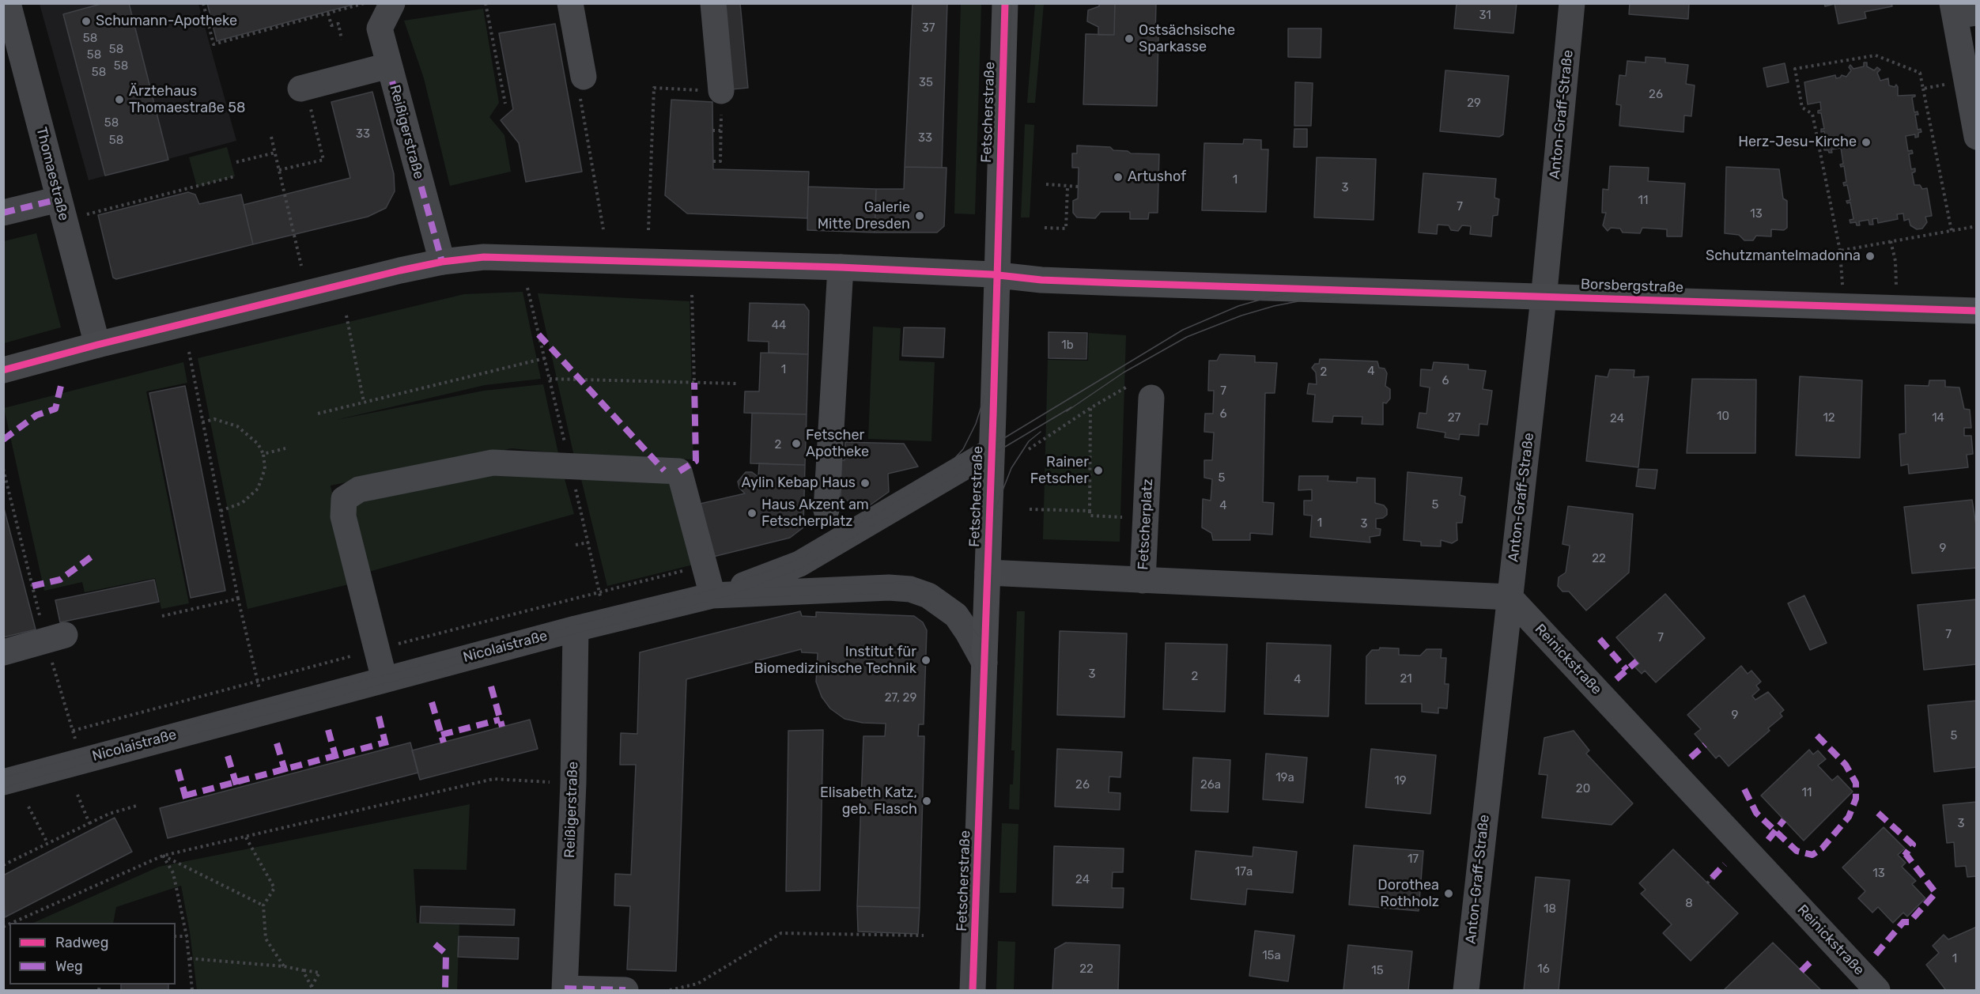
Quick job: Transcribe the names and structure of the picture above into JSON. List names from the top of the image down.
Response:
{
  "streets": {
    "main road": ["Fetscherstraße", "Borsbergstraße"],
    "street": [
      "Anton-Graff-Straße",
      "Reißigerstraße",
      "Thomaestraße",
      "Fetscherplatz",
      "Nicolaistraße",
      "Reinickstraße"
    ]
  },
  "crossings": [
    ["Fetscherstraße", "Borsbergstraße"],
    ["Fetscherstraße", "Fetscherplatz"],
    ["Fetscherstraße", "Nicolaistraße"],
    ["Anton-Graff-Straße", "Borsbergstraße"],
    ["Anton-Graff-Straße", "Reinickstraße"],
    ["Reißigerstraße", "Borsbergstraße"],
    ["Reißigerstraße", "Nicolaistraße"],
    ["Thomaestraße", "Borsbergstraße"]
  ],
  "places": [
    "Schumann-Apotheke",
    "Ostsächsische Sparkasse",
    "Ärztehaus Thomaestraße 58",
    "Herz-Jesu-Kirche",
    "Artushof",
    "Galerie Mitte Dresden",
    "Schutzmantelmadonna",
    "Fetscher Apotheke",
    "Rainer Fetscher",
    "Aylin Kebap Haus",
    "Haus Akzent am Fetscherplatz",
    "Institut für Biomedizinische Technik",
    "Elisabeth Katz, geb. Flasch",
    "Dorothea Rothholz"
  ],
  "house_numbers": [
    "31",
    "37",
    "58",
    "58",
    "58",
    "58",
    "58",
    "35",
    "26",
    "29",
    "58",
    "33",
    "33",
    "58",
    "1",
    "3",
    "11",
    "7",
    "13",
    "44",
    "1b",
    "1",
    "4",
    "2",
    "6",
    "7",
    "6",
    "10",
    "27",
    "12",
    "14",
    "24",
    "2",
    "5",
    "5",
    "4",
    "1",
    "3",
    "9",
    "22",
    "7",
    "7",
    "3",
    "2",
    "21",
    "4",
    "27, 29",
    "9",
    "5",
    "19a",
    "19",
    "26",
    "26a",
    "20",
    "11",
    "3",
    "17",
    "17a",
    "13",
    "24",
    "8",
    "18",
    "15a",
    "1",
    "22",
    "16",
    "15"
  ],
  "legend": ["Radweg", "Weg"]
}
